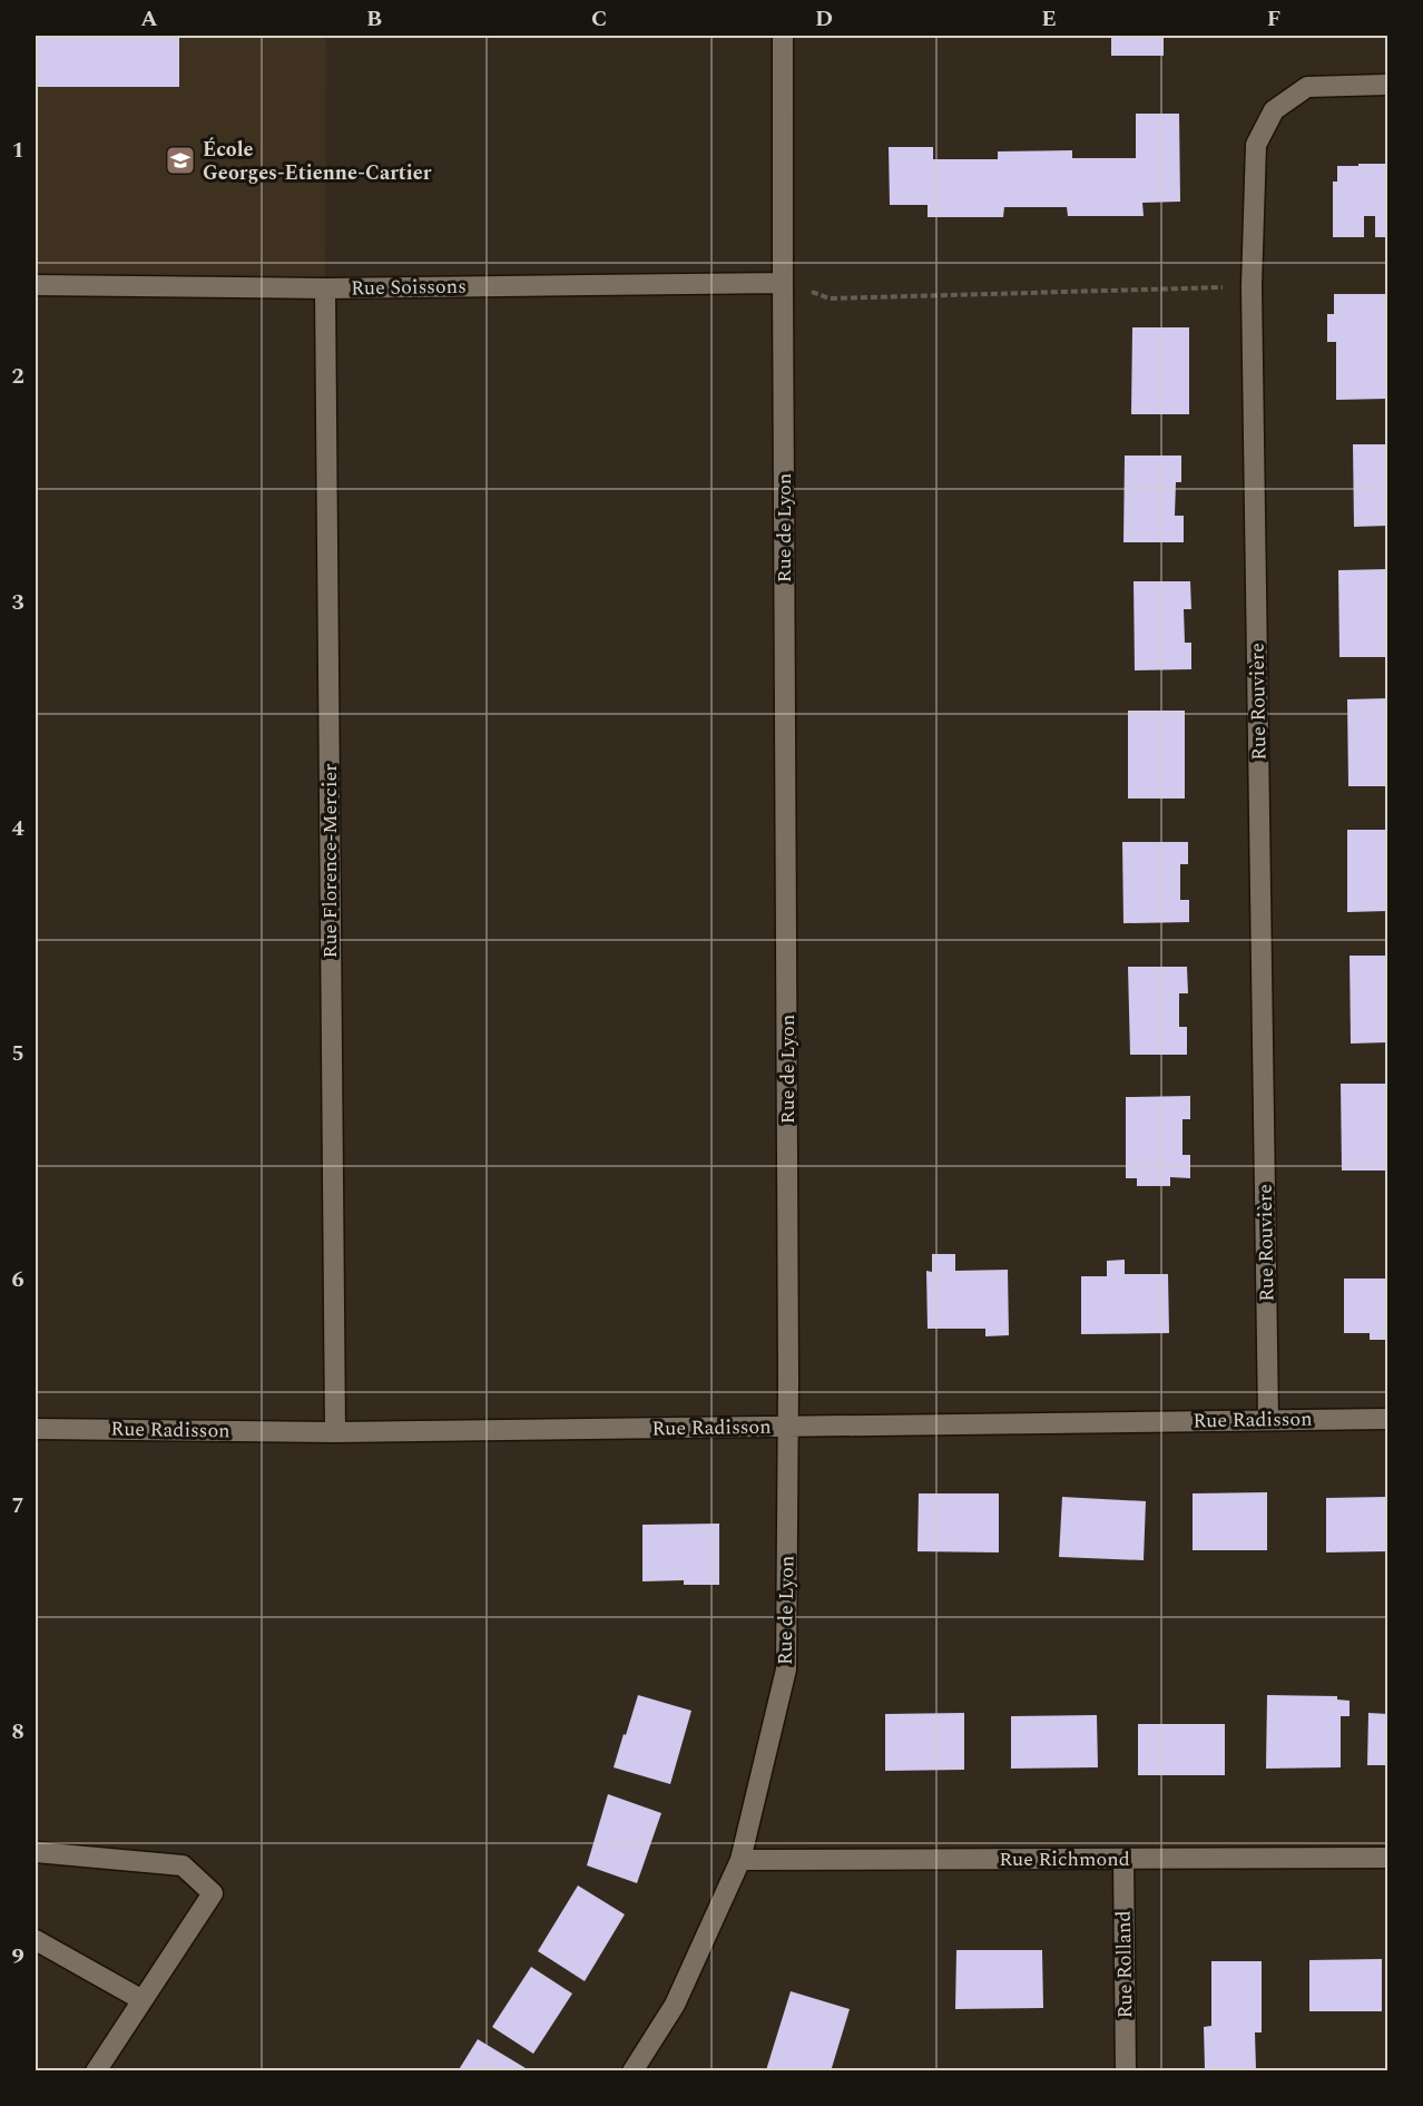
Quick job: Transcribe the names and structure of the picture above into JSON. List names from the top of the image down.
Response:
{
  "streets": {
    "street": [
      "Rue Soissons",
      "Rue de Lyon",
      "Rue Rouvière",
      "Rue Florence-Mercier",
      "Rue Radisson",
      "Rue Richmond",
      "Rue Rolland"
    ]
  },
  "crossings": [
    ["Rue Soissons", "Rue de Lyon"],
    ["Rue Soissons", "Rue Florence-Mercier"],
    ["Rue de Lyon", "Rue Radisson"],
    ["Rue de Lyon", "Rue Richmond"],
    ["Rue Rouvière", "Rue Radisson"],
    ["Rue Florence-Mercier", "Rue Radisson"],
    ["Rue Richmond", "Rue Rolland"]
  ],
  "places": {
    "school or university": ["École Georges-Etienne-Cartier"]
  },
  "grid": {
    "columns": [
      "A",
      "B",
      "C",
      "D",
      "E",
      "F"
    ],
    "rows": [
      "1",
      "2",
      "3",
      "4",
      "5",
      "6",
      "7",
      "8",
      "9"
    ]
  }
}
